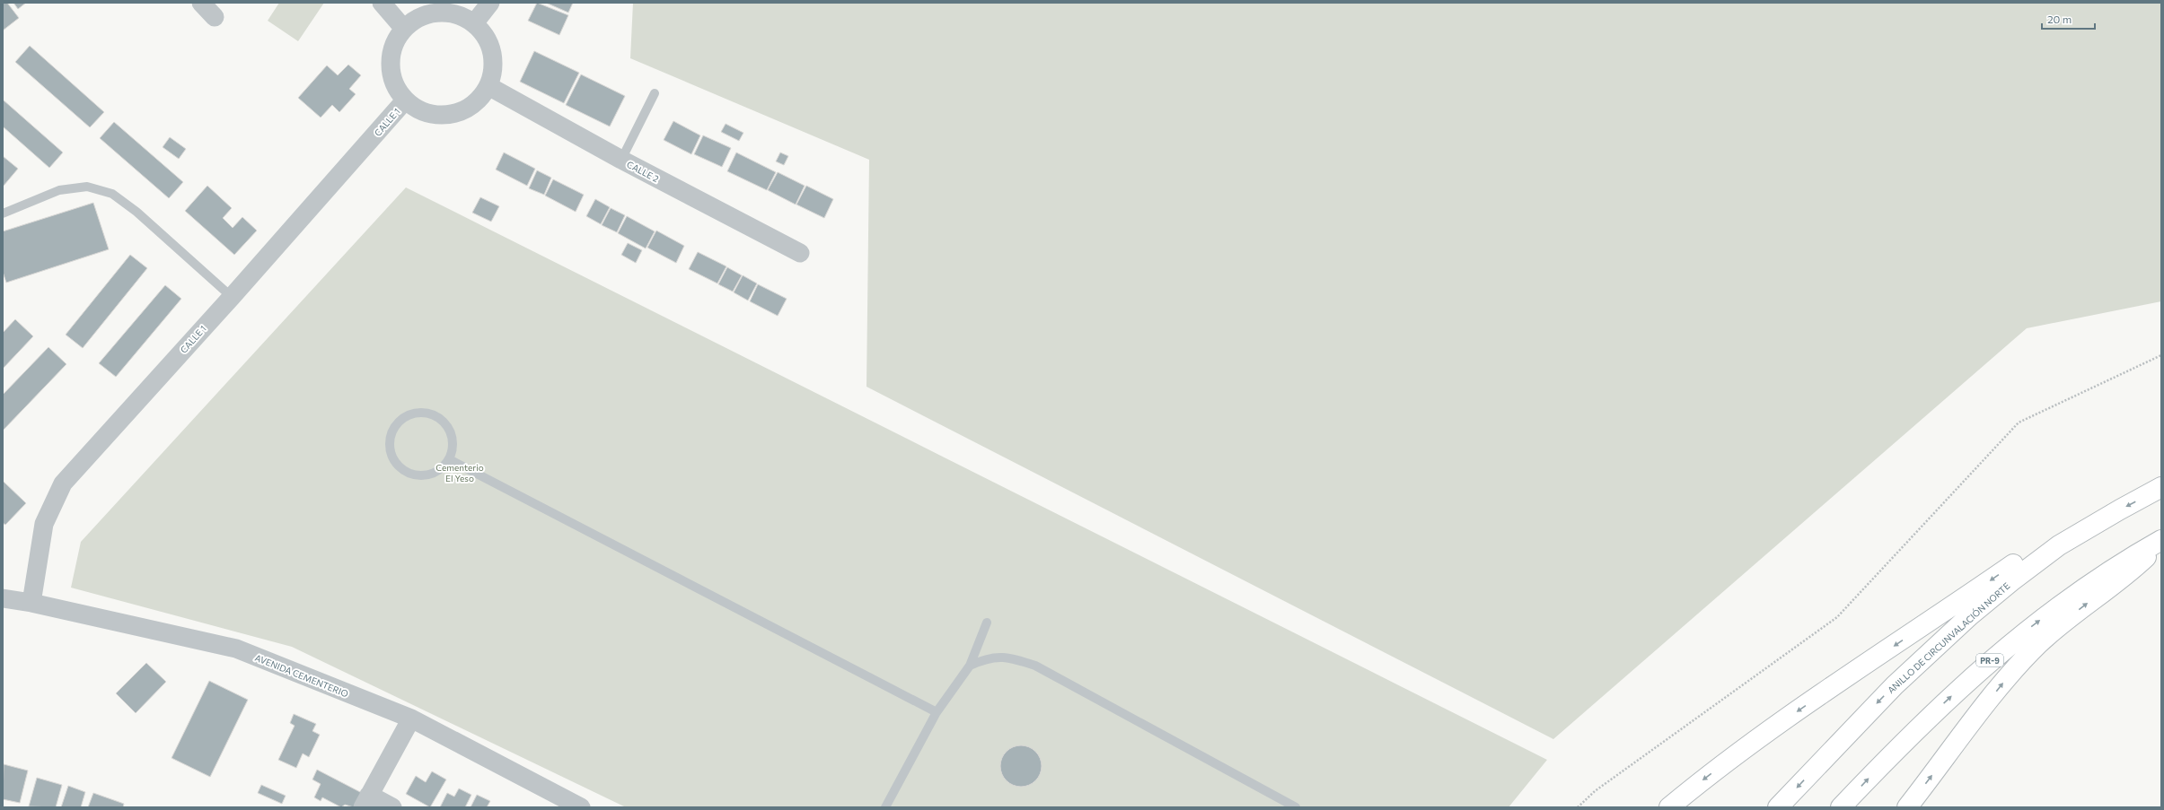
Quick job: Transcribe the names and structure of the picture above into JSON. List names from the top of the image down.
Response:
{
  "streets": {
    "highway": ["ANILLO DE CIRCUNVALACIÓN NORTE", "PR-9"],
    "street": ["CALLE 1", "CALLE 2", "AVENIDA CEMENTERIO"]
  },
  "crossings": [
    ["CALLE 1", "CALLE 2"],
    ["CALLE 1", "AVENIDA CEMENTERIO"]
  ],
  "parks": ["Cementerio El Yeso"],
  "scale_bar": "20 m"
}
